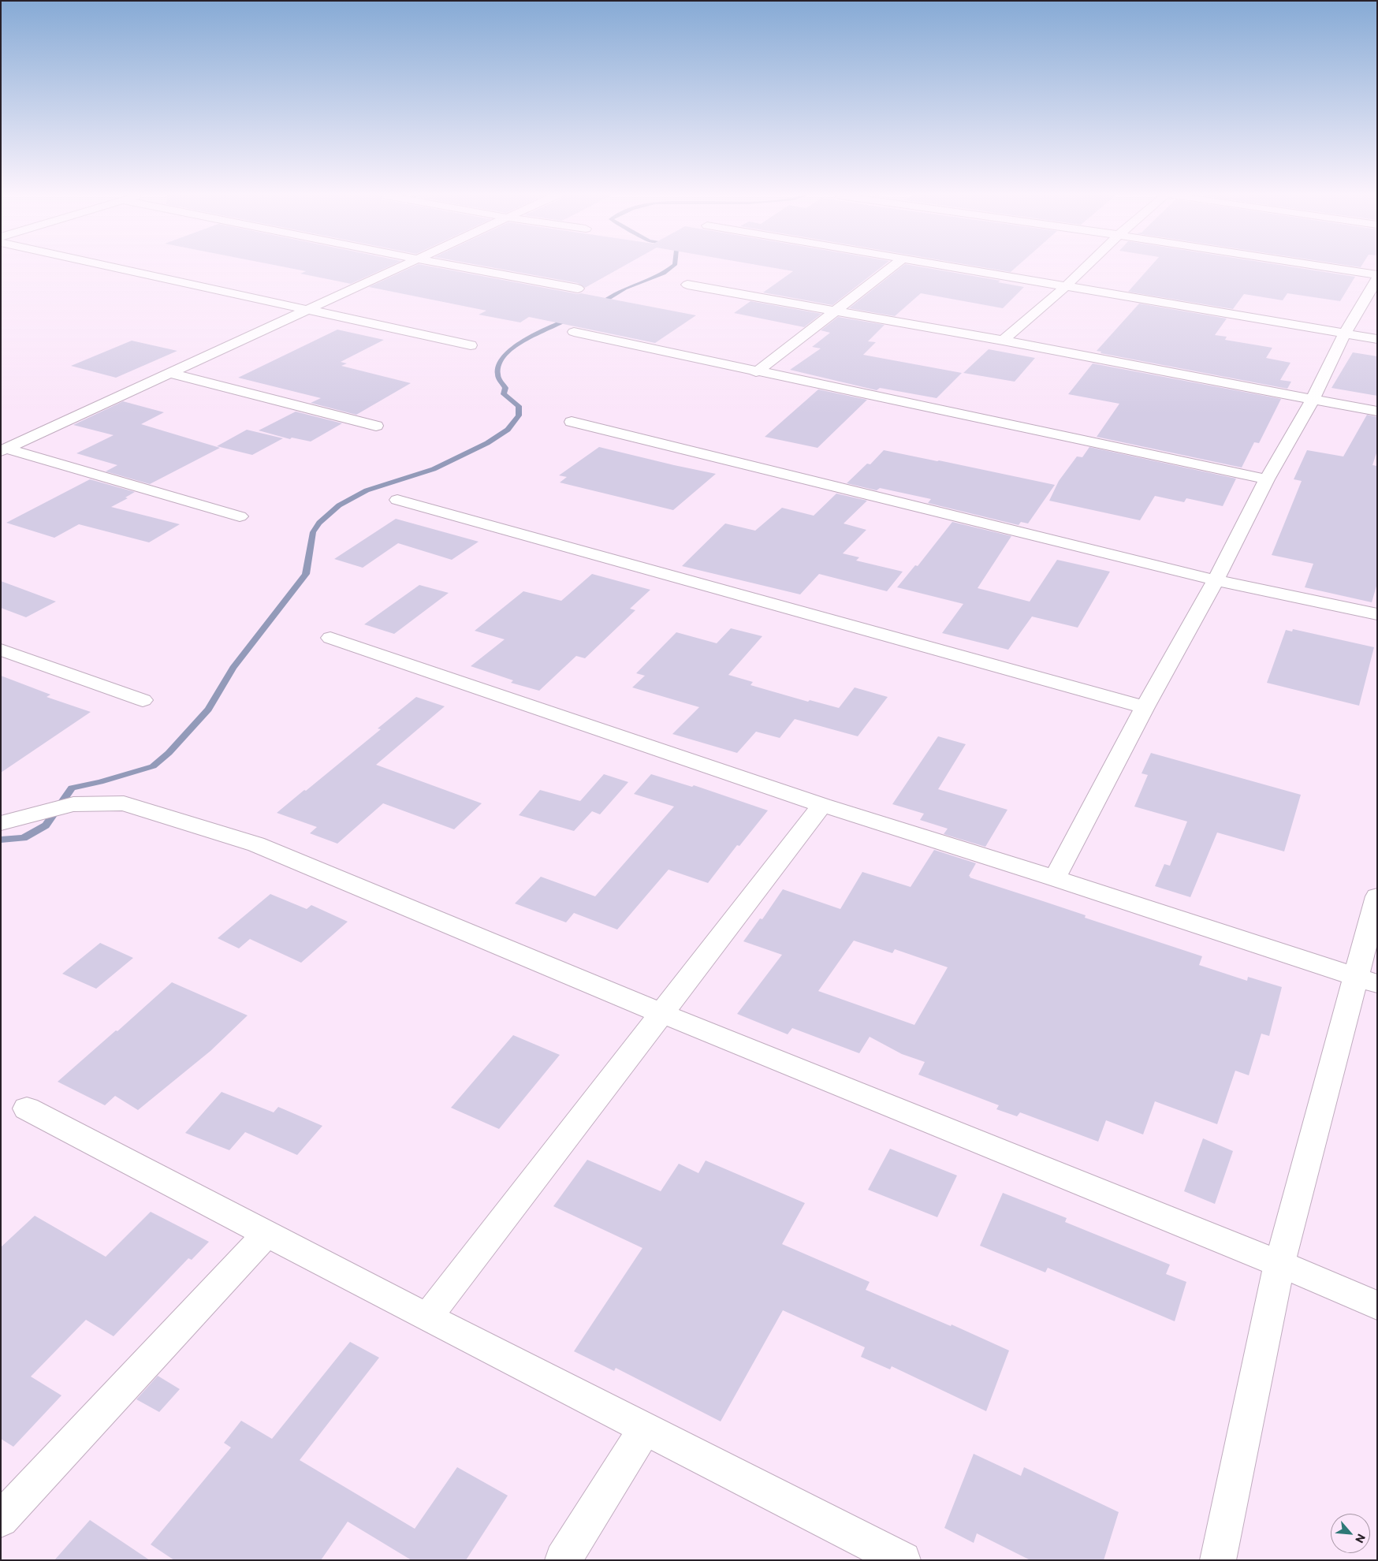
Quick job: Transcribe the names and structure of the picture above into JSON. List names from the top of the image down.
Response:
{
  "north": "bottom right"
}
